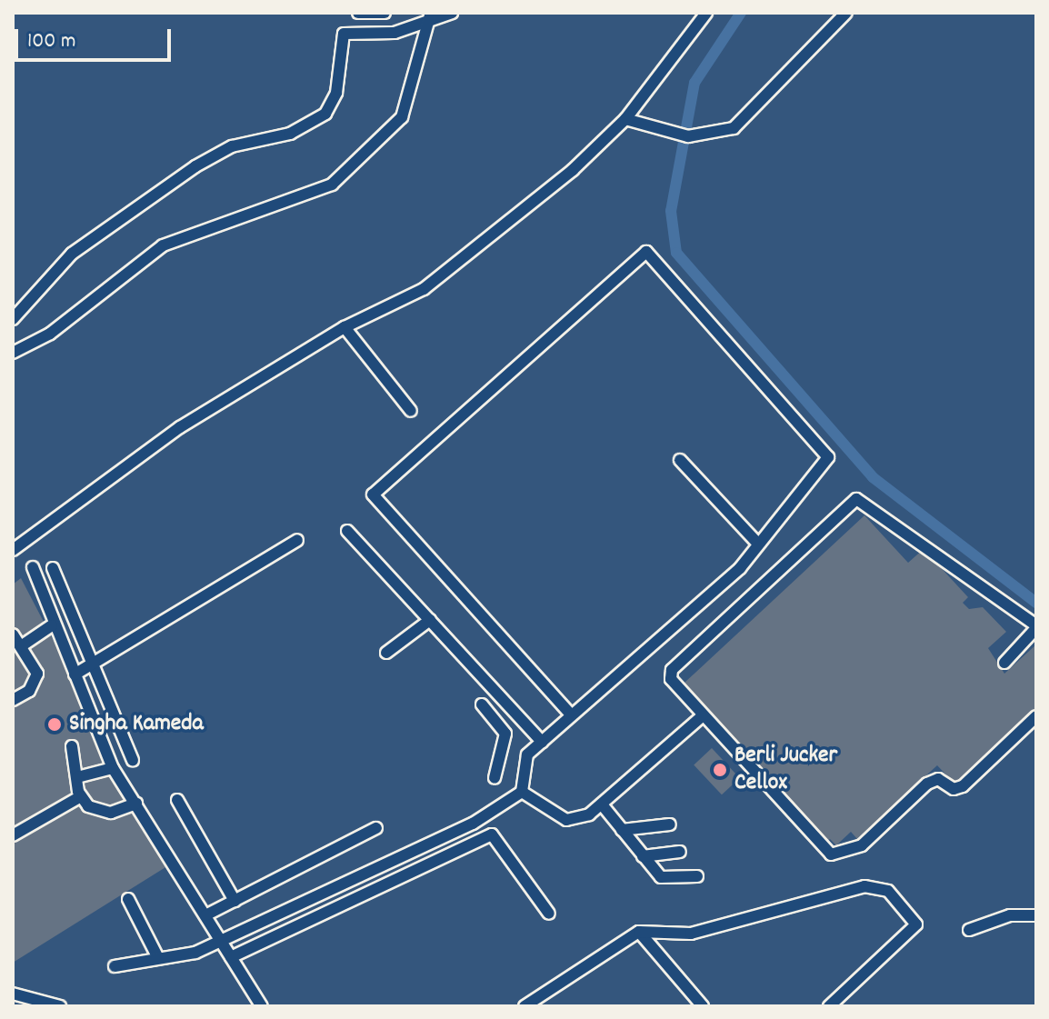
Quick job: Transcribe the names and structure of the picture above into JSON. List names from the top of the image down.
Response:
{
  "places": ["Singha Kameda", "Berli Jucker Cellox"],
  "scale_bar": "100 m"
}
